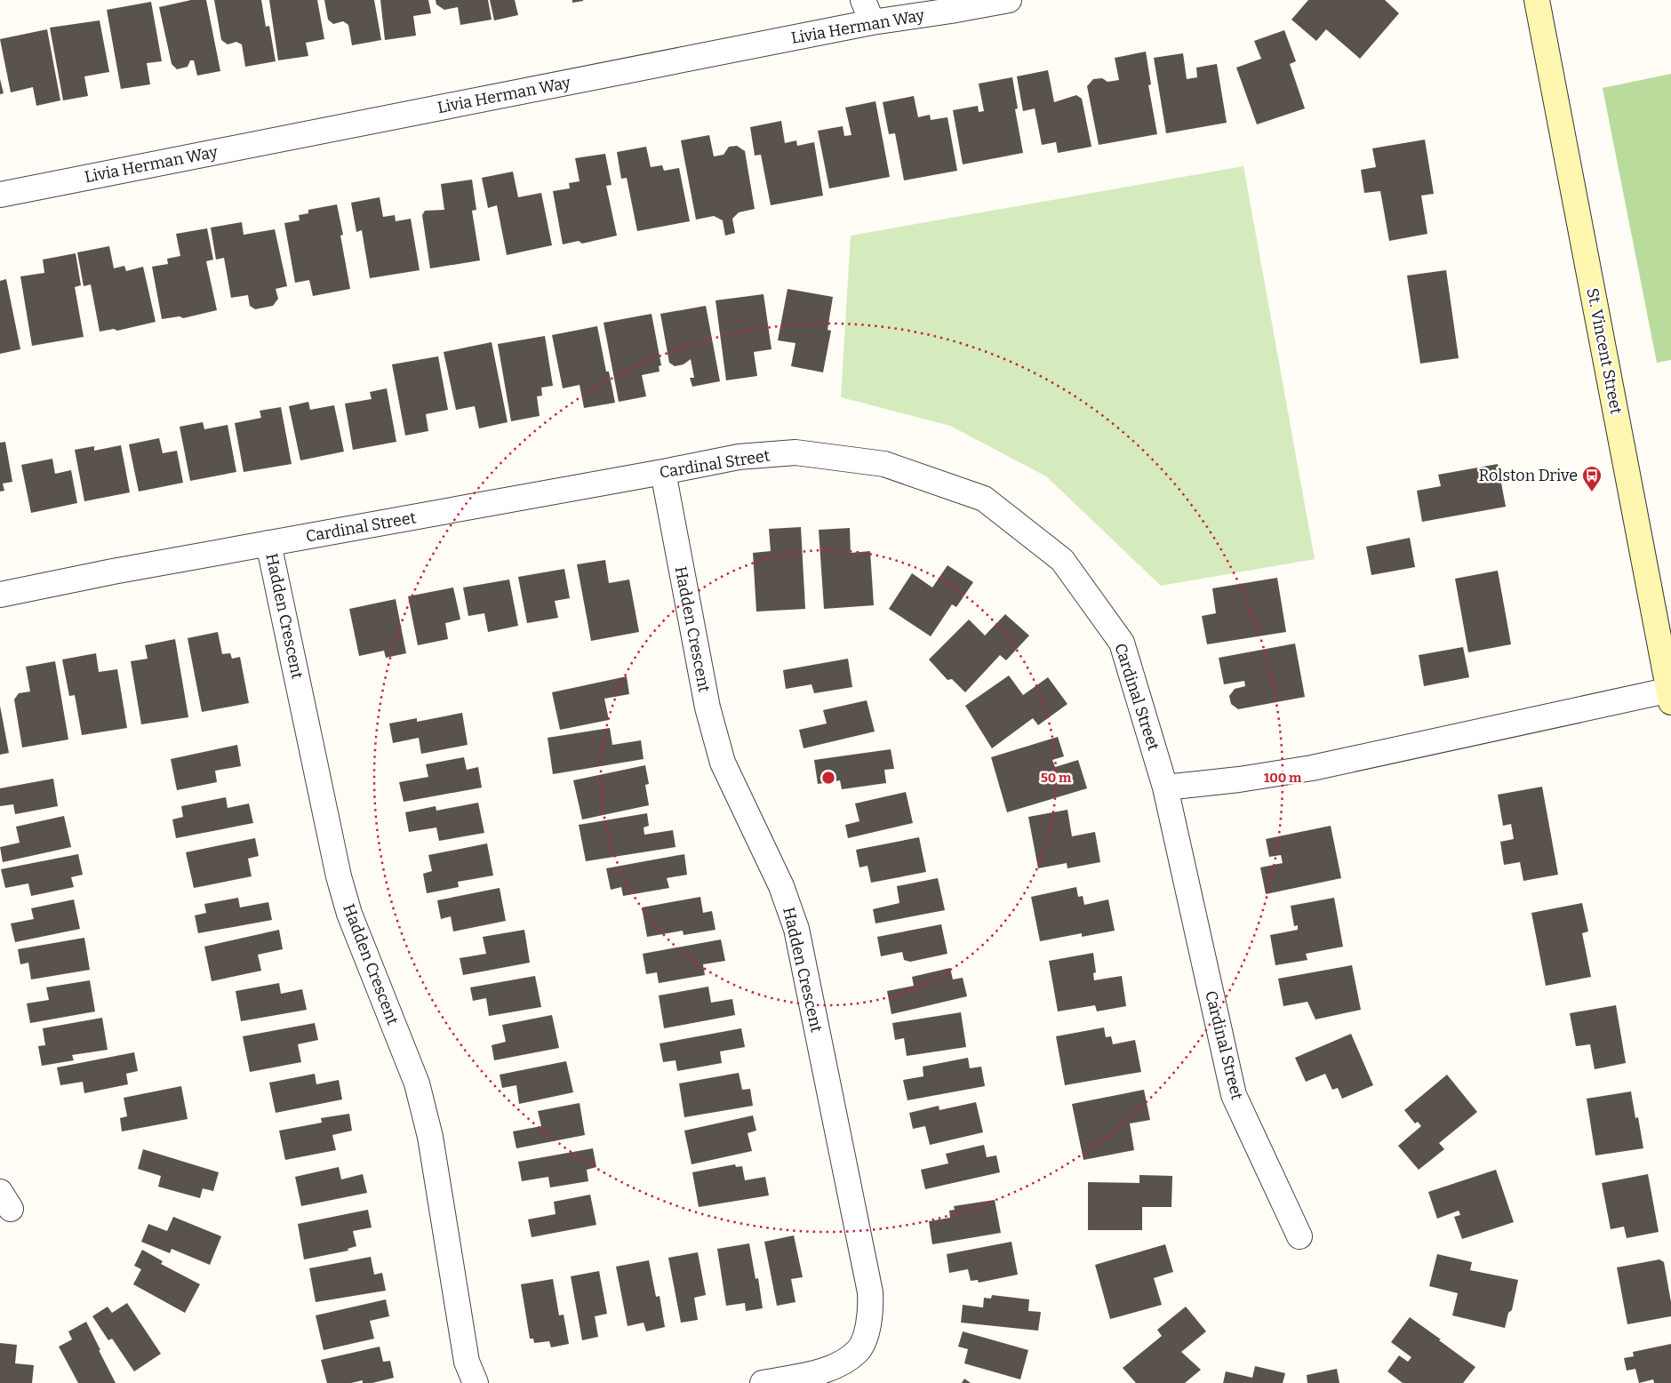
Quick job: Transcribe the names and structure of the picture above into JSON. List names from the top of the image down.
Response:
{
  "streets": {
    "main road": ["St. Vincent Street"],
    "street": ["Livia Herman Way", "Cardinal Street", "Hadden Crescent"]
  },
  "crossings": [
    ["Cardinal Street", "Hadden Crescent"]
  ],
  "places": {
    "bus stop": ["Rolston Drive"]
  },
  "rings": ["50 m", "100 m"]
}
